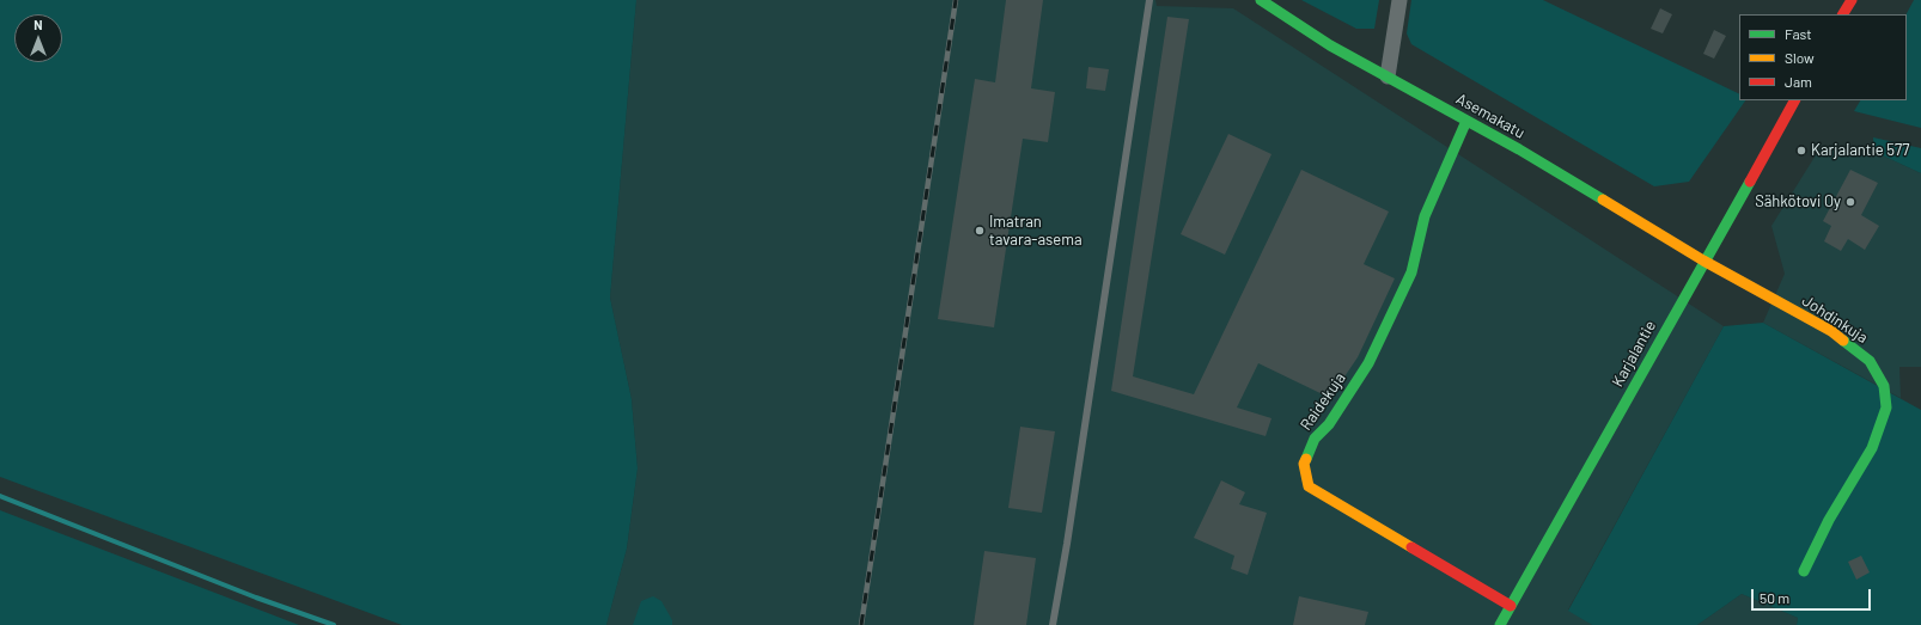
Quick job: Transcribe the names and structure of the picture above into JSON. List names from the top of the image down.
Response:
{
  "streets": {
    "street": [
      "Asemakatu",
      "Johdinkuja",
      "Karjalantie",
      "Raidekuja"
    ]
  },
  "crossings": [
    ["Asemakatu", "Johdinkuja"],
    ["Asemakatu", "Karjalantie"],
    ["Asemakatu", "Raidekuja"],
    ["Johdinkuja", "Karjalantie"],
    ["Karjalantie", "Raidekuja"]
  ],
  "places": ["Karjalantie 577", "Sähkötovi Oy", "Imatran tavara-asema"],
  "legend": ["Fast", "Slow", "Jam"],
  "scale_bar": "50 m",
  "north": "top"
}
